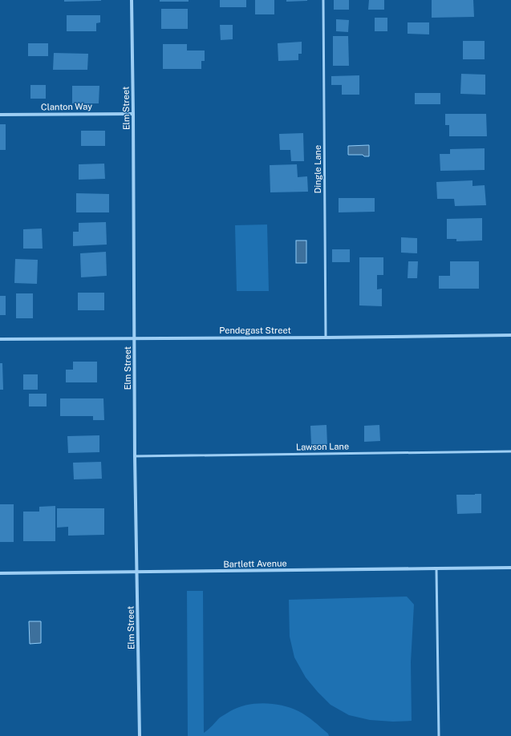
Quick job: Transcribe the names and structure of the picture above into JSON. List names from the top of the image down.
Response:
{
  "streets": {
    "street": [
      "Clanton Way",
      "Elm Street",
      "Pendegast Street",
      "Bartlett Avenue"
    ],
    "lane": ["Dingle Lane", "Lawson Lane"]
  },
  "crossings": [
    ["Clanton Way", "Elm Street"],
    ["Elm Street", "Pendegast Street"],
    ["Elm Street", "Lawson Lane"],
    ["Elm Street", "Bartlett Avenue"],
    ["Dingle Lane", "Pendegast Street"]
  ]
}
